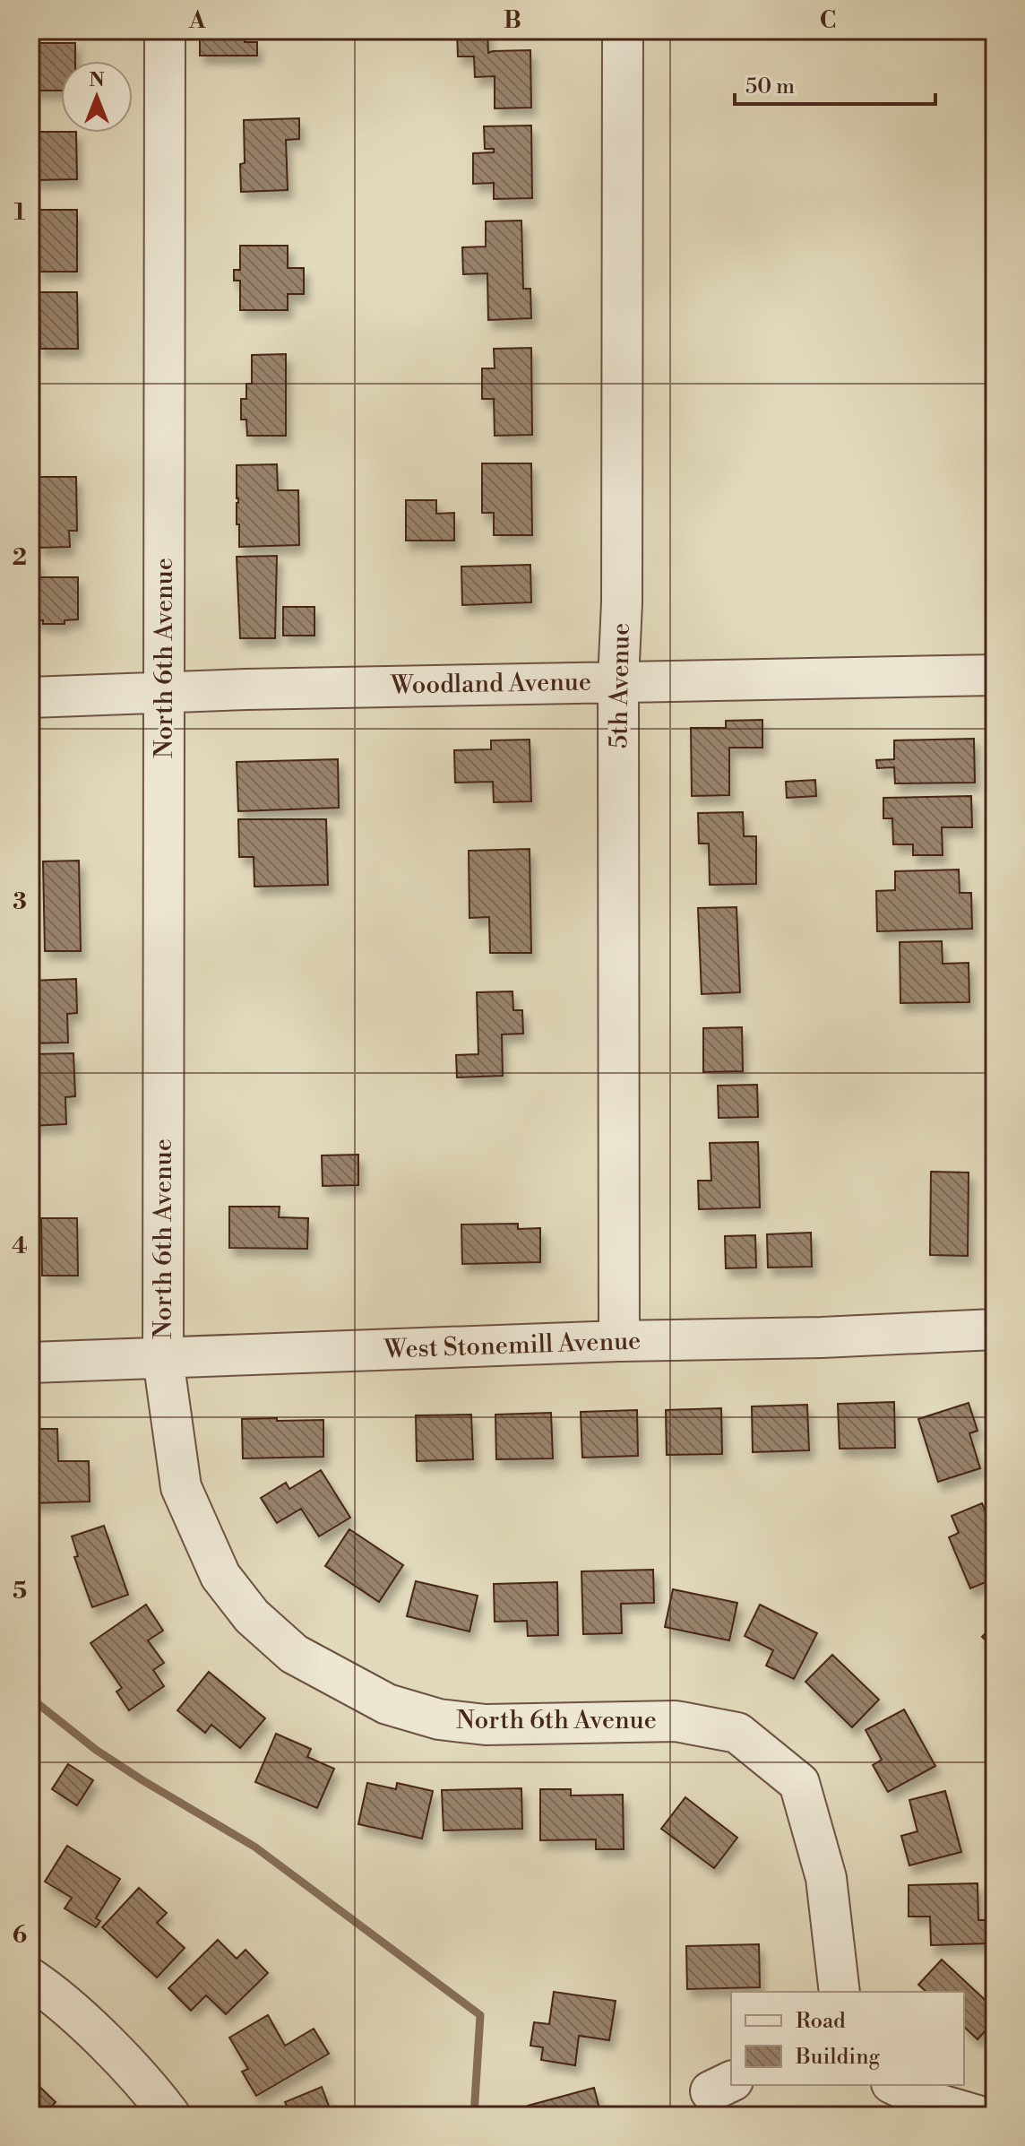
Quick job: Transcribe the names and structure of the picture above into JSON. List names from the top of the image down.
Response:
{
  "streets": {
    "street": [
      "North 6th Avenue",
      "Woodland Avenue",
      "5th Avenue",
      "West Stonemill Avenue"
    ]
  },
  "crossings": [
    ["North 6th Avenue", "Woodland Avenue"],
    ["North 6th Avenue", "West Stonemill Avenue"],
    ["Woodland Avenue", "5th Avenue"],
    ["5th Avenue", "West Stonemill Avenue"]
  ],
  "legend": ["Road", "Building"],
  "scale_bar": "50 m",
  "north": "top",
  "grid": {
    "columns": ["A", "B", "C"],
    "rows": [
      "1",
      "2",
      "3",
      "4",
      "5",
      "6"
    ]
  }
}
